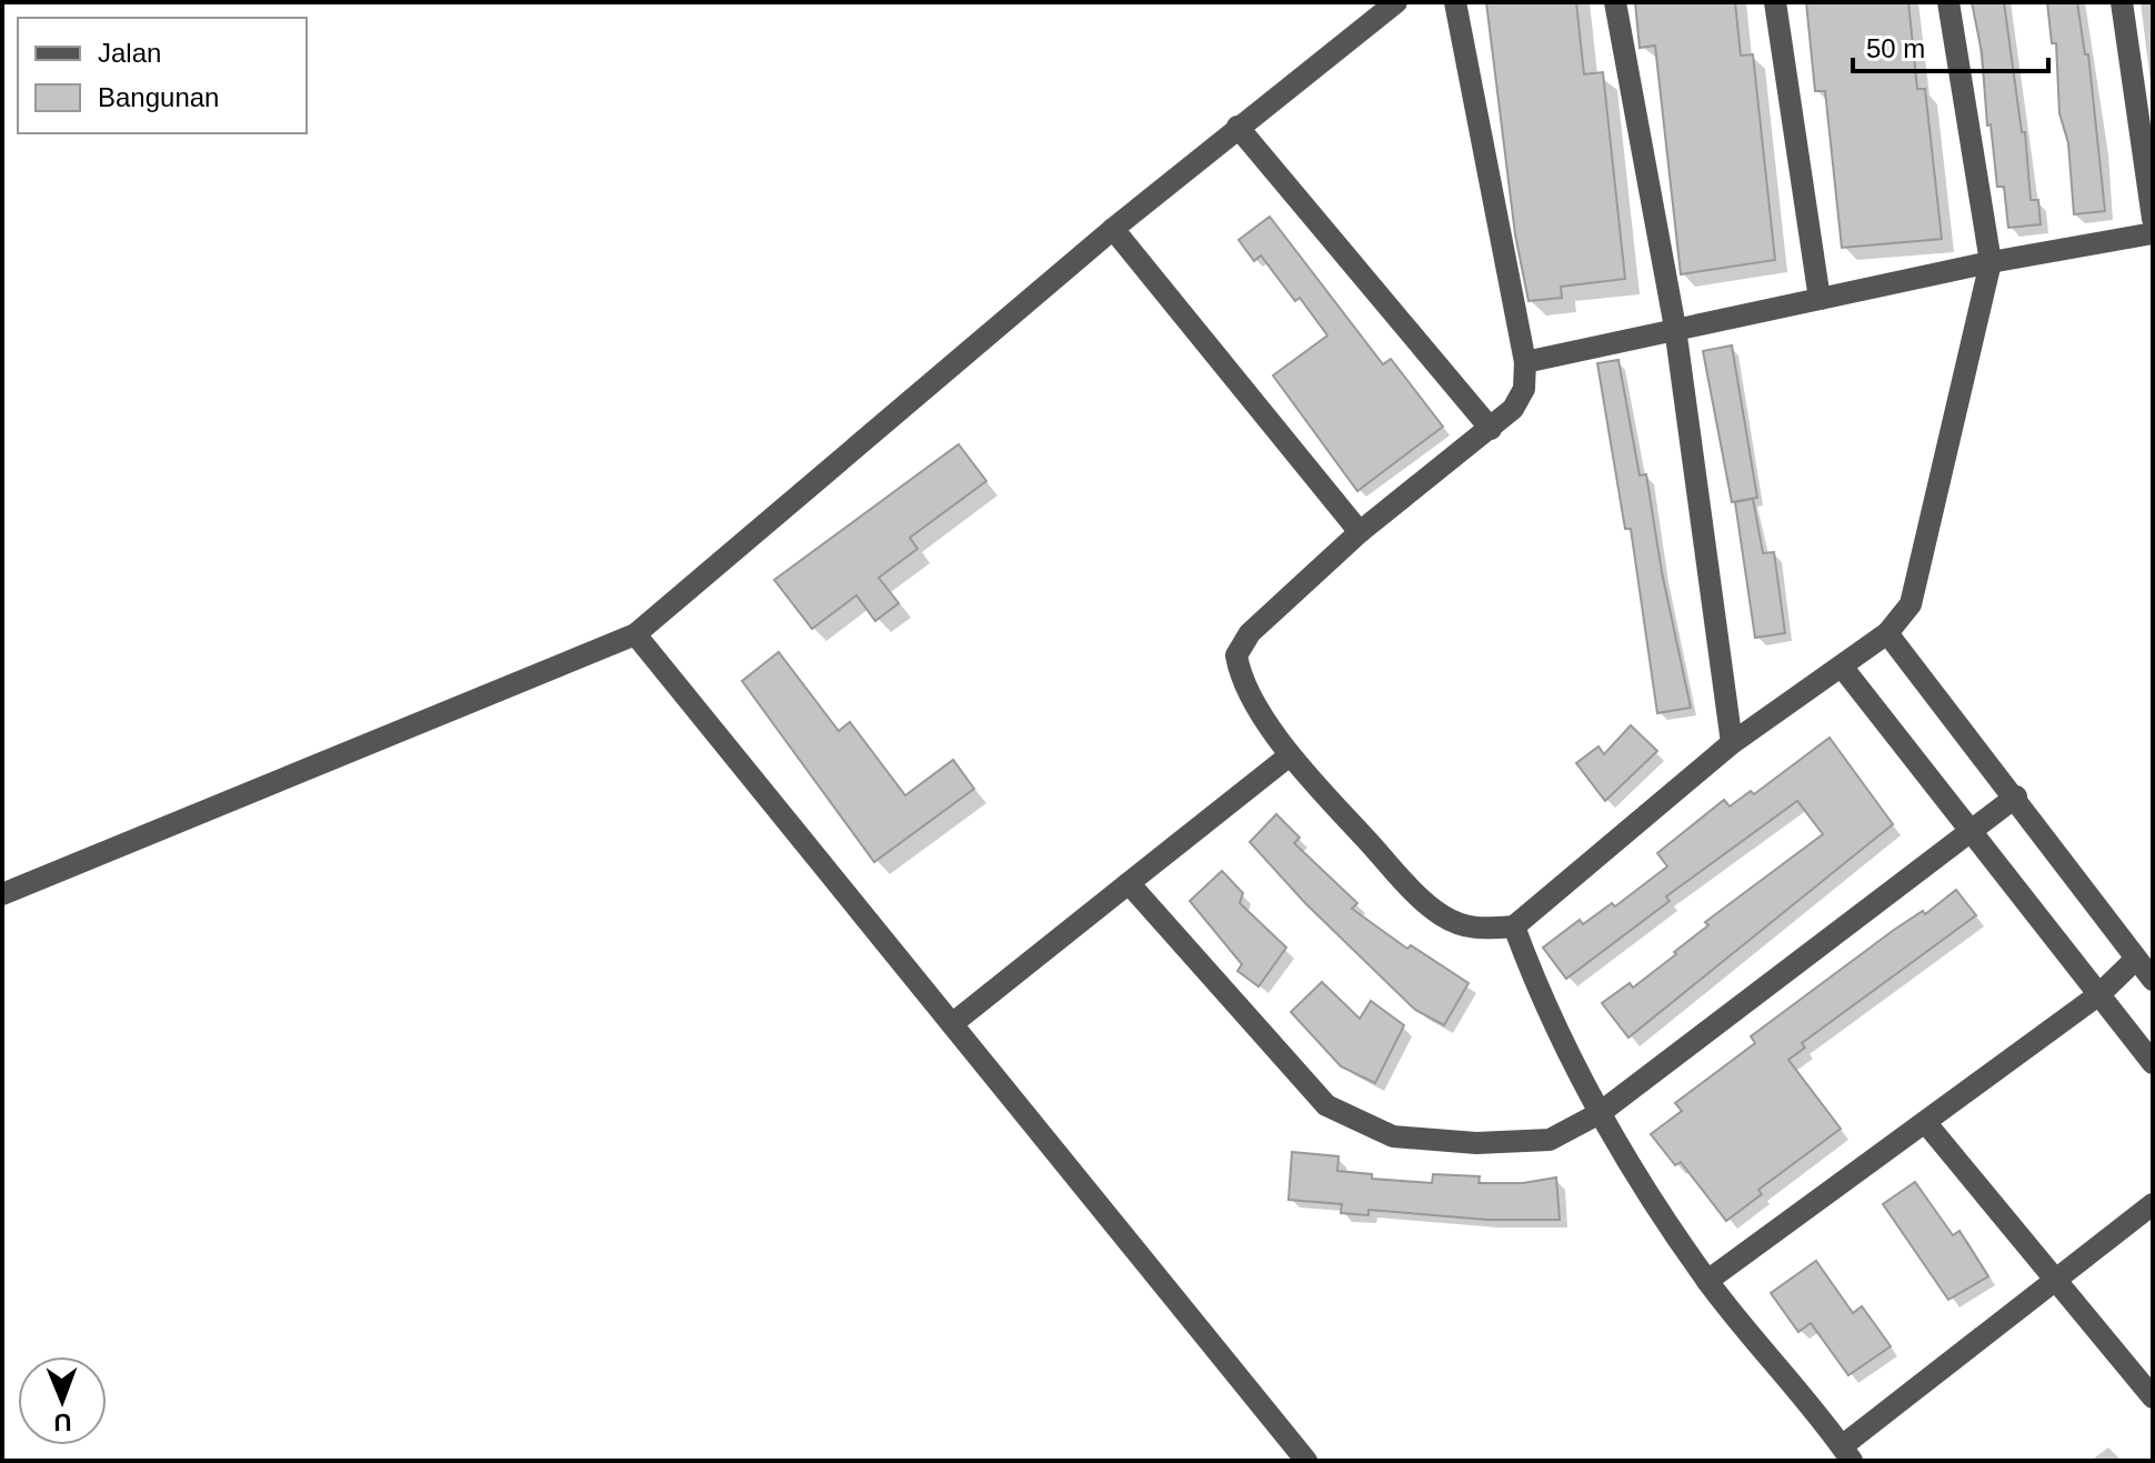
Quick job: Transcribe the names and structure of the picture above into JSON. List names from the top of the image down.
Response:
{
  "legend": ["Jalan", "Bangunan"],
  "scale_bar": "50 m",
  "north": "bottom"
}
